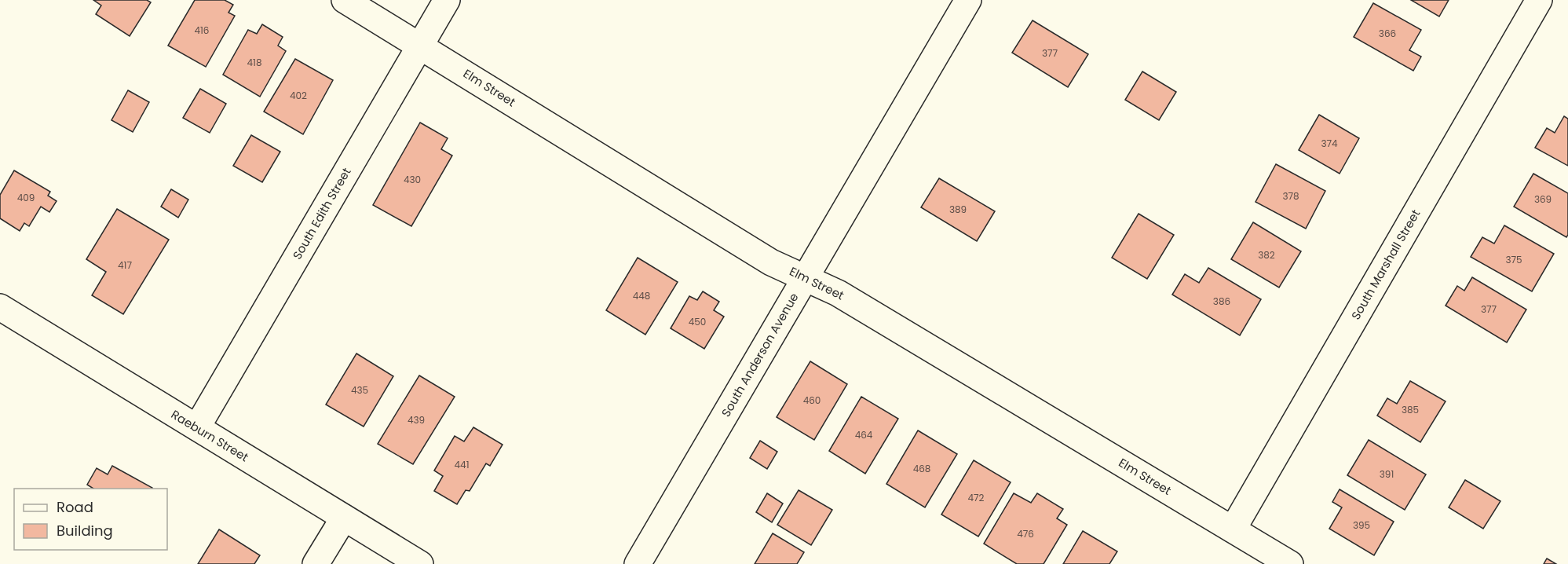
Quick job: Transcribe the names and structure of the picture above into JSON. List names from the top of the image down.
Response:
{
  "streets": {
    "street": [
      "Elm Street",
      "South Edith Street",
      "South Marshall Street",
      "South Anderson Avenue",
      "Raeburn Street"
    ]
  },
  "crossings": [
    ["Elm Street", "South Edith Street"],
    ["Elm Street", "South Marshall Street"],
    ["Elm Street", "South Anderson Avenue"],
    ["South Edith Street", "Raeburn Street"]
  ],
  "house_numbers": [
    "416",
    "366",
    "377",
    "418",
    "402",
    "374",
    "430",
    "378",
    "409",
    "369",
    "389",
    "382",
    "375",
    "417",
    "448",
    "386",
    "377",
    "450",
    "435",
    "460",
    "385",
    "439",
    "464",
    "441",
    "468",
    "391",
    "472",
    "395",
    "476"
  ],
  "legend": ["Road", "Building"]
}
